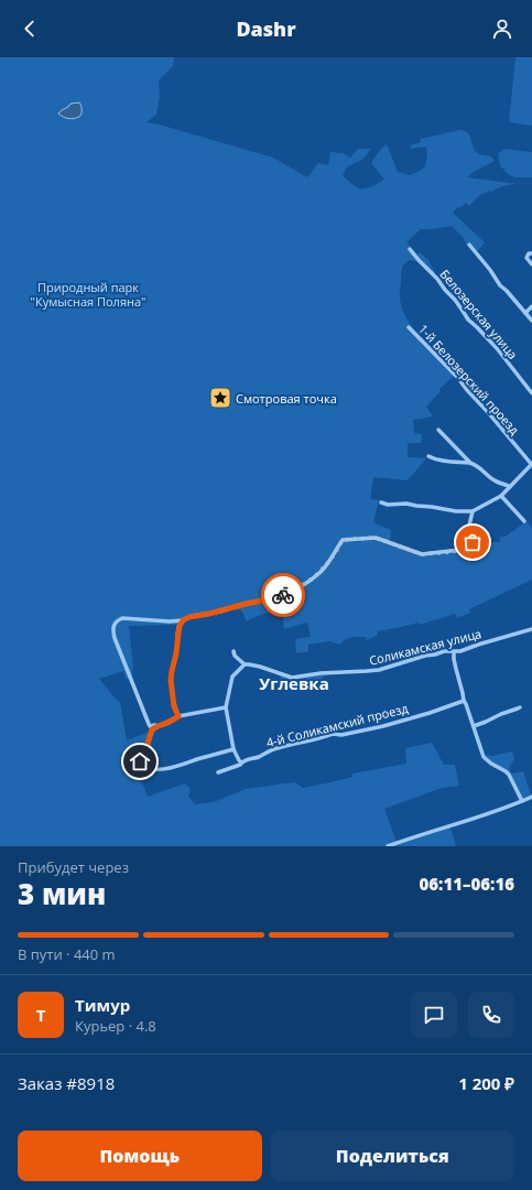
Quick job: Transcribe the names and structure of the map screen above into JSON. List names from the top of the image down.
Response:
{
  "streets": {
    "street": [
      "Белозерская улица",
      "1-й Белозерский проезд",
      "Соликамская улица",
      "4-й Соликамский проезд"
    ]
  },
  "districts": ["Углевка"],
  "parks": ["Природный парк \"Кумысная Поляна\""],
  "places": {
    "place": ["Смотровая точка"]
  },
  "page": {
    "header": "Dashr",
    "heading": ["3 мин", "Прибудет через", "06:11–06:16"],
    "panel": [
      "Тимур",
      "Курьер · 4.8",
      "Заказ #8918",
      "1 200 ₽"
    ],
    "bar": "В пути · 440 m",
    "round": "Т",
    "buttons": ["Помощь", "Поделиться"]
  }
}
